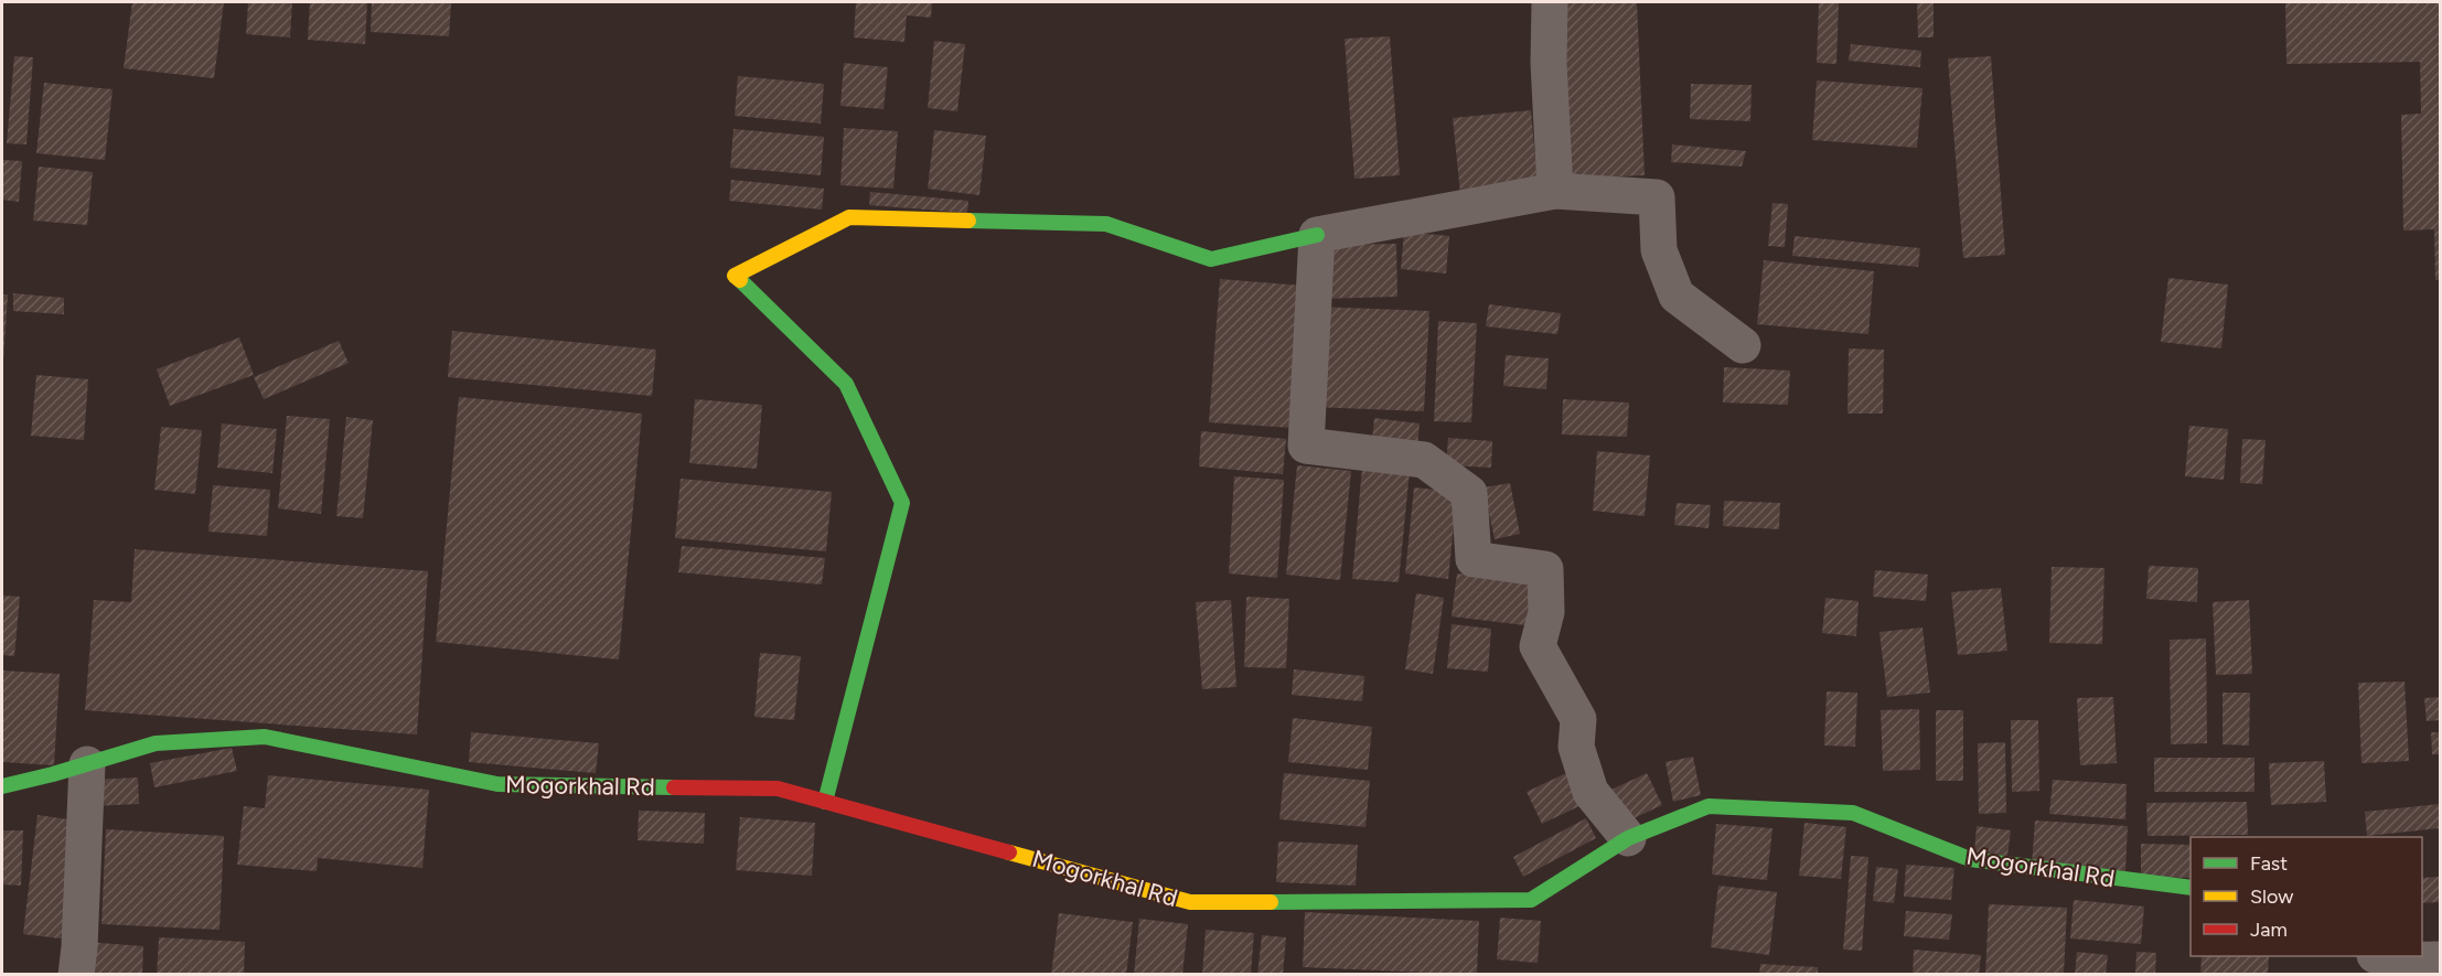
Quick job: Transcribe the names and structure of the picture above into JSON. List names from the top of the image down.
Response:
{
  "streets": {
    "street": ["Mogorkhal Rd"]
  },
  "legend": ["Fast", "Slow", "Jam"]
}
